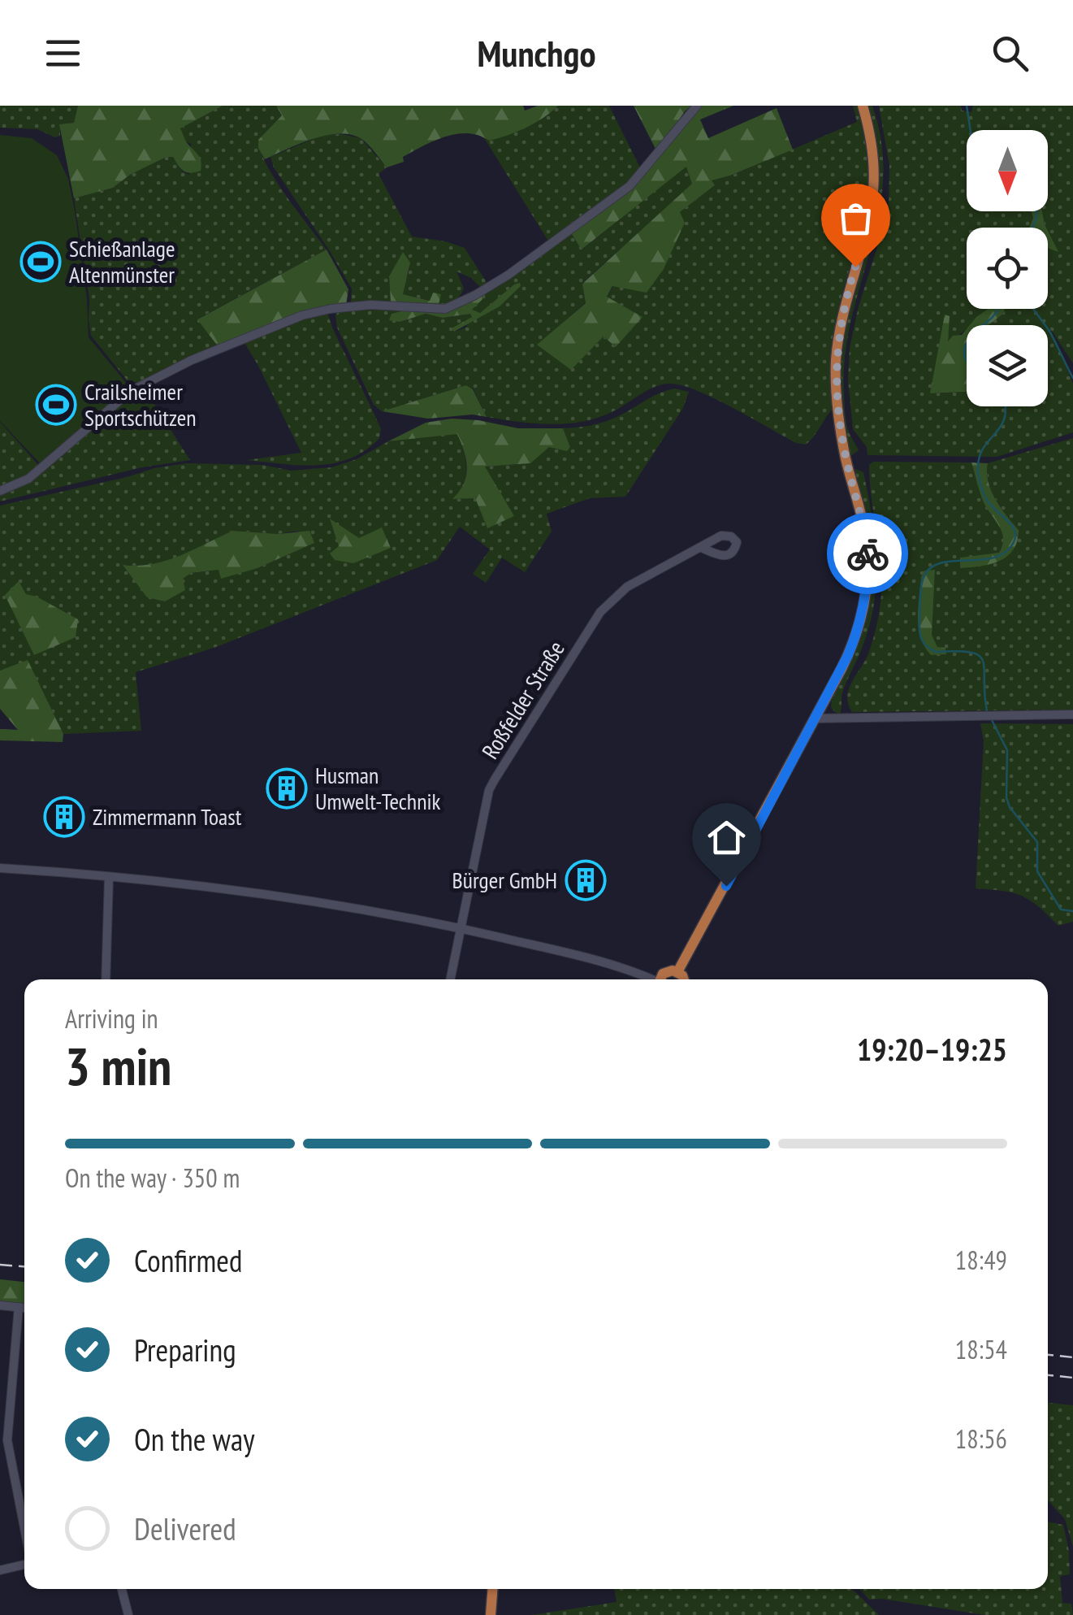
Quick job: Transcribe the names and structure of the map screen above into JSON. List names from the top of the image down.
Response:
{
  "streets": {
    "street": ["Roßfelder Straße"]
  },
  "places": {
    "sports": ["Schießanlage Altenmünster", "Crailsheimer Sportschützen"],
    "building": ["Husman Umwelt-Technik", "Zimmermann Toast", "Bürger GmbH"]
  },
  "north": "bottom",
  "page": {
    "header": "Munchgo",
    "heading": ["3 min", "Arriving in", "19:20–19:25"],
    "bar": "On the way · 350 m",
    "list": [
      ["Confirmed", "18:49"],
      ["Preparing", "18:54"],
      ["On the way", "18:56"],
      "Delivered"
    ]
  }
}
